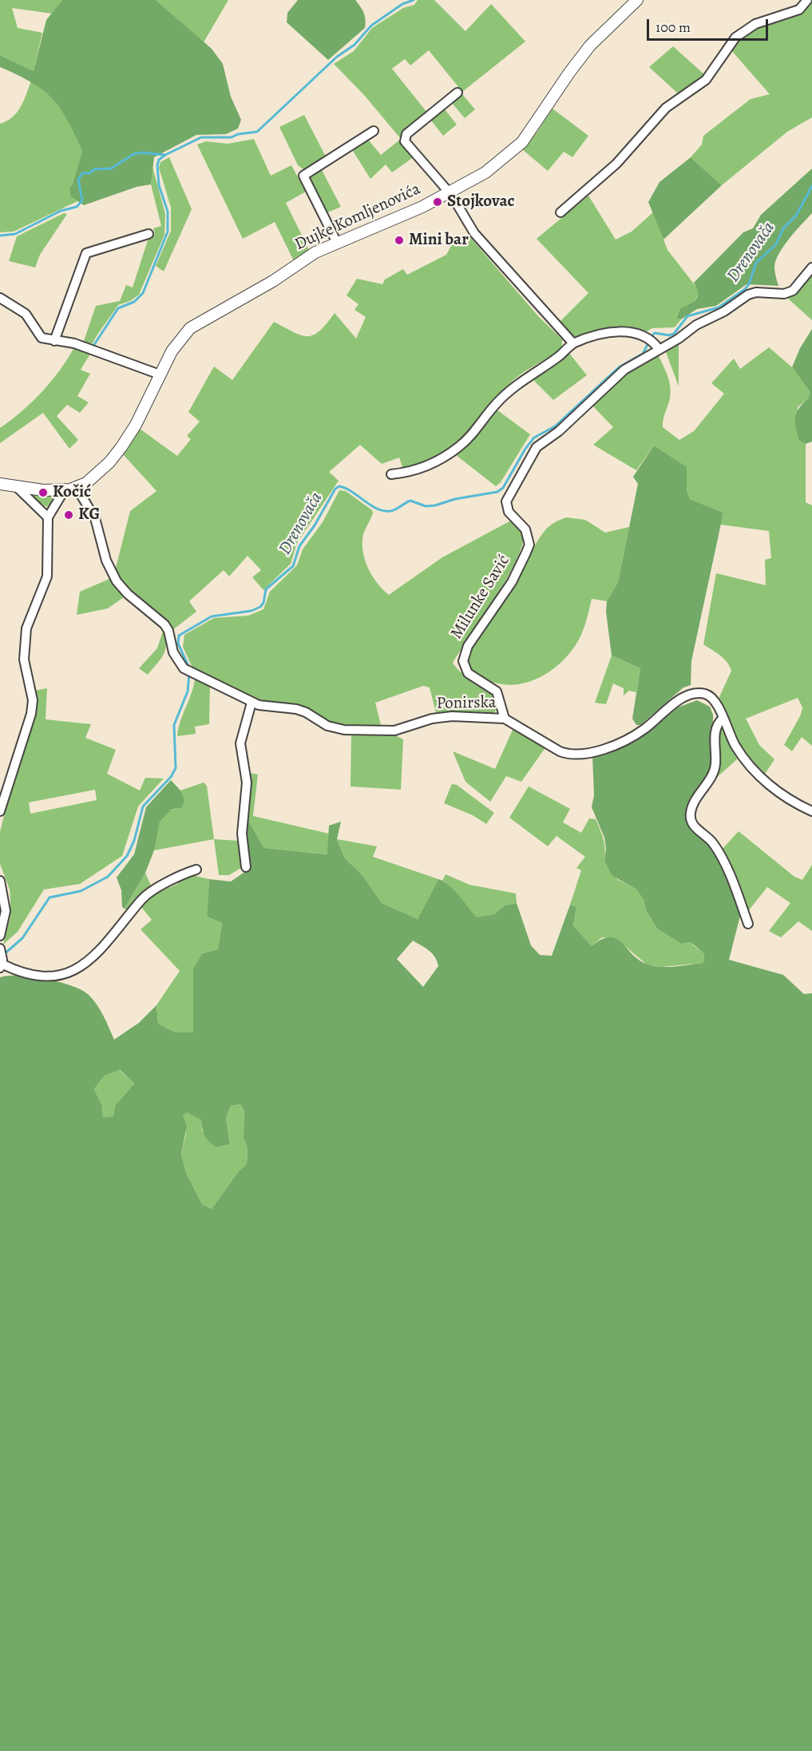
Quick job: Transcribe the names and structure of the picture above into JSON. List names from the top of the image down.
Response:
{
  "streets": {
    "street": ["Dujke Komljenovića", "Milunke Savić", "Ponirska"]
  },
  "crossings": [
    ["Dujke Komljenovića", "Ponirska"],
    ["Milunke Savić", "Ponirska"]
  ],
  "water": ["Drenovača"],
  "places": [
    "Stojkovac",
    "Mini bar",
    "Kočić",
    "KG"
  ],
  "scale_bar": "100 m"
}
